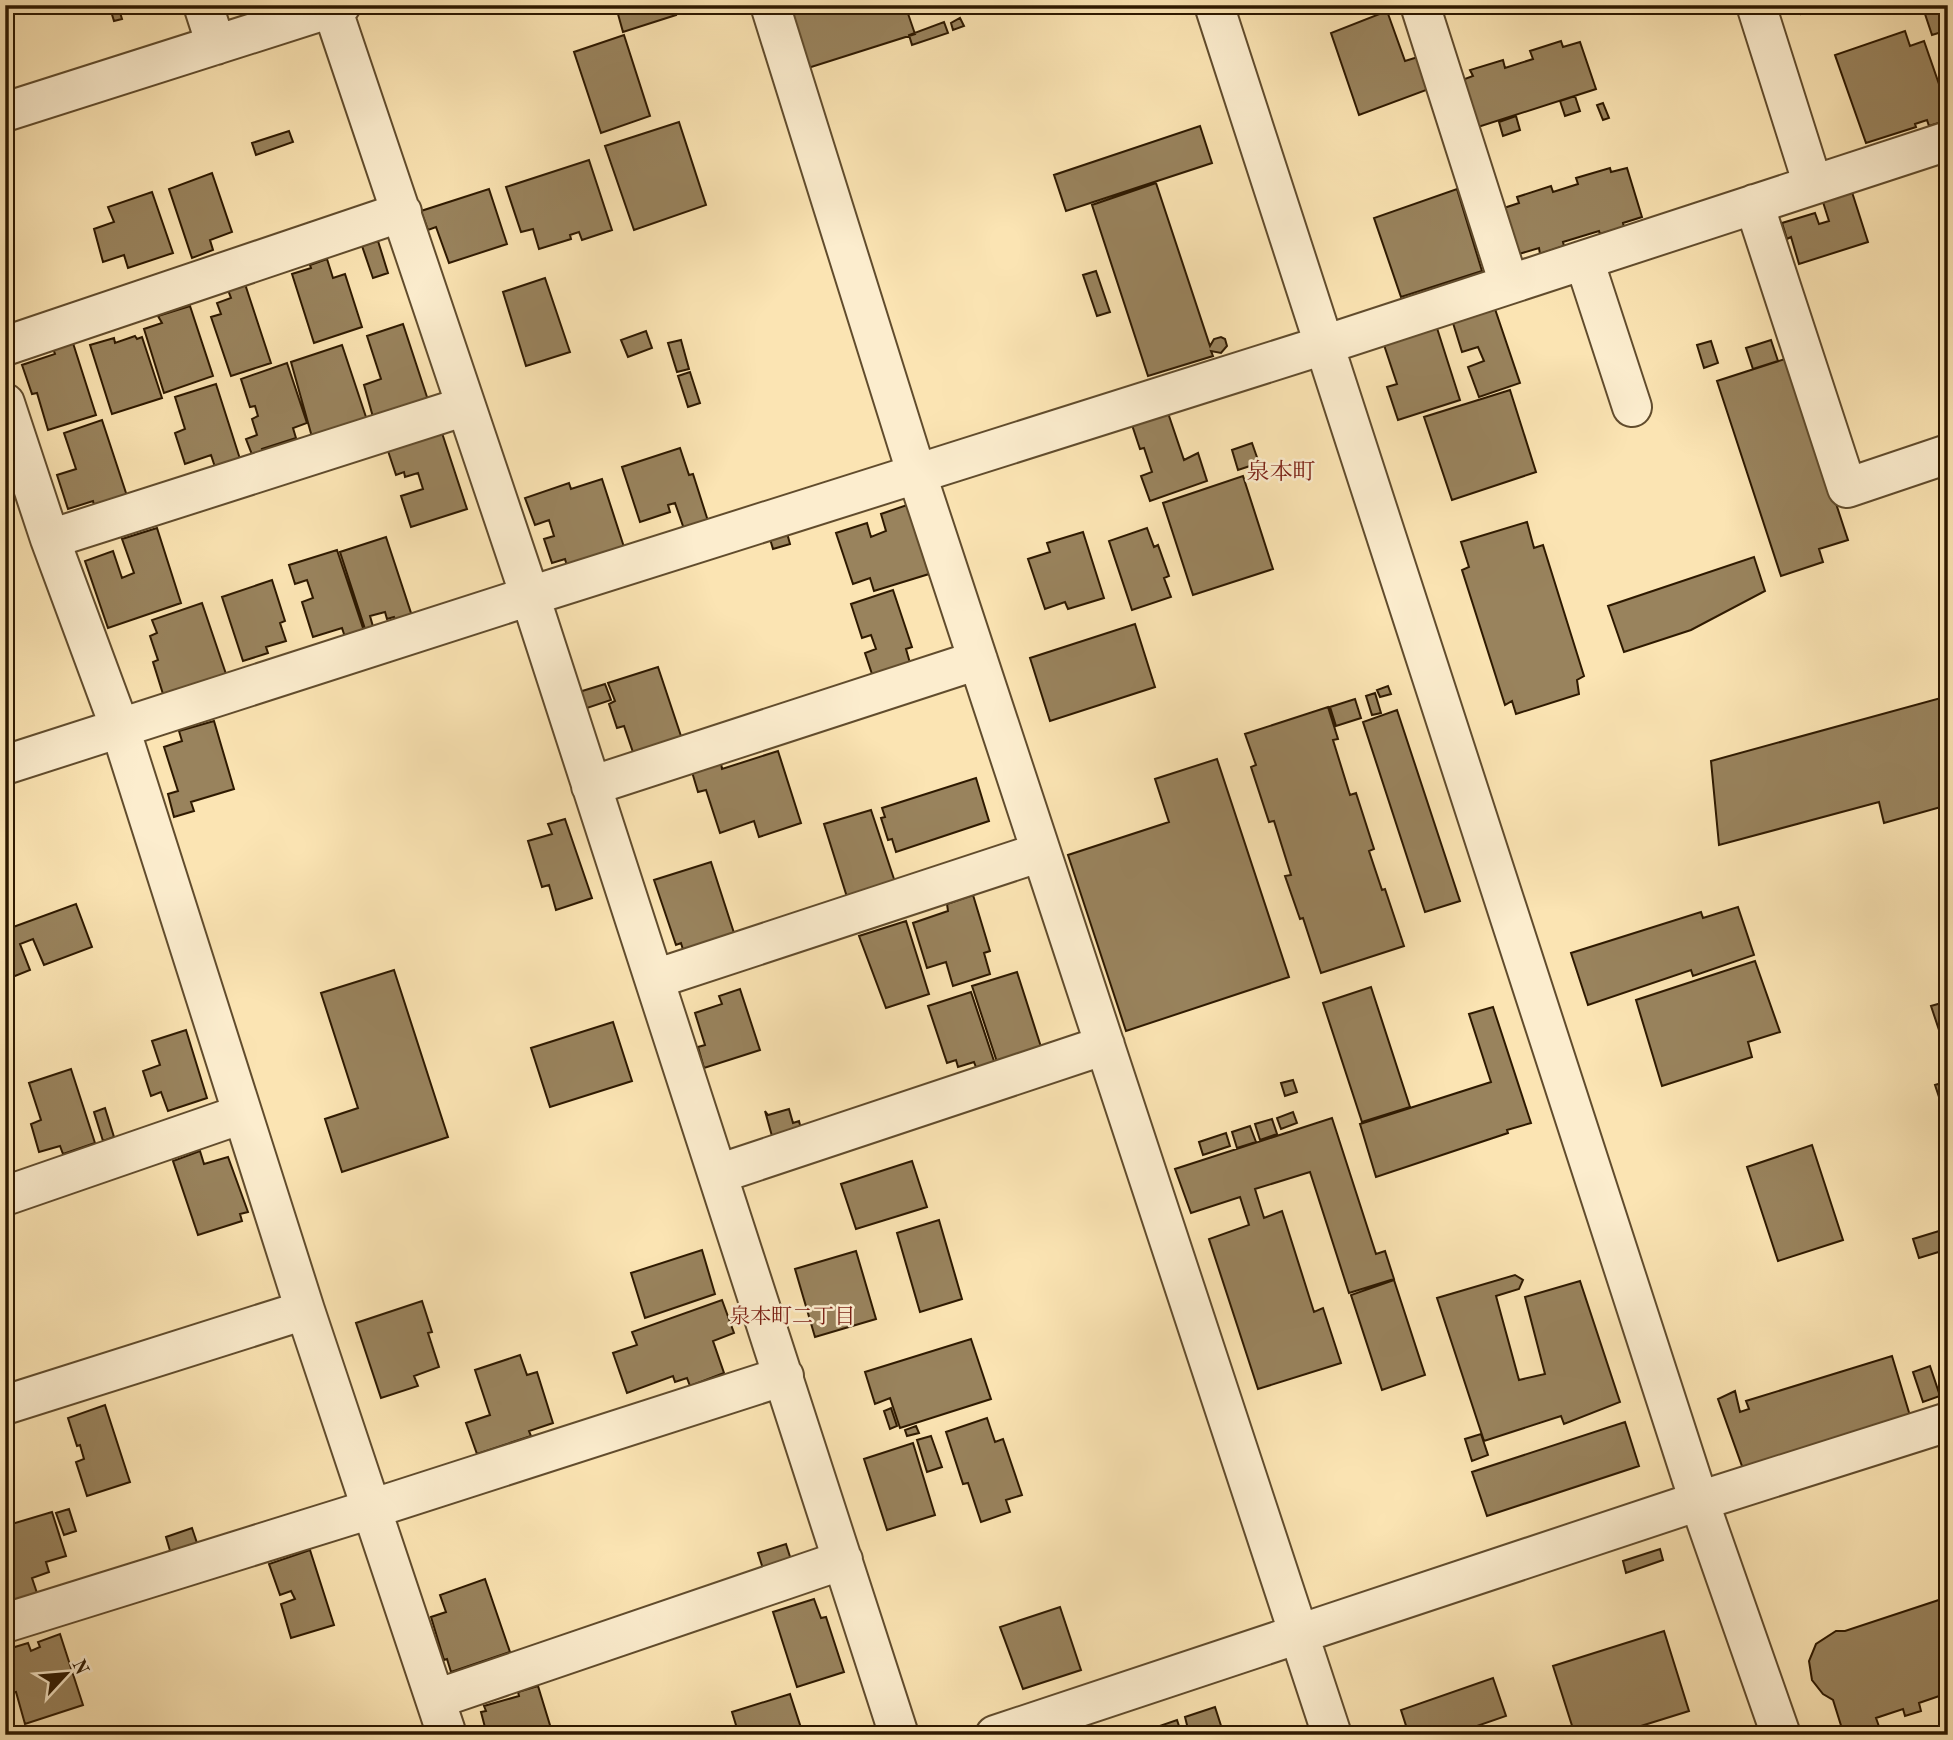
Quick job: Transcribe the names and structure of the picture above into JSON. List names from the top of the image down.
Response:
{
  "districts": ["泉本町", "泉本町二丁目"],
  "north": "top right"
}
